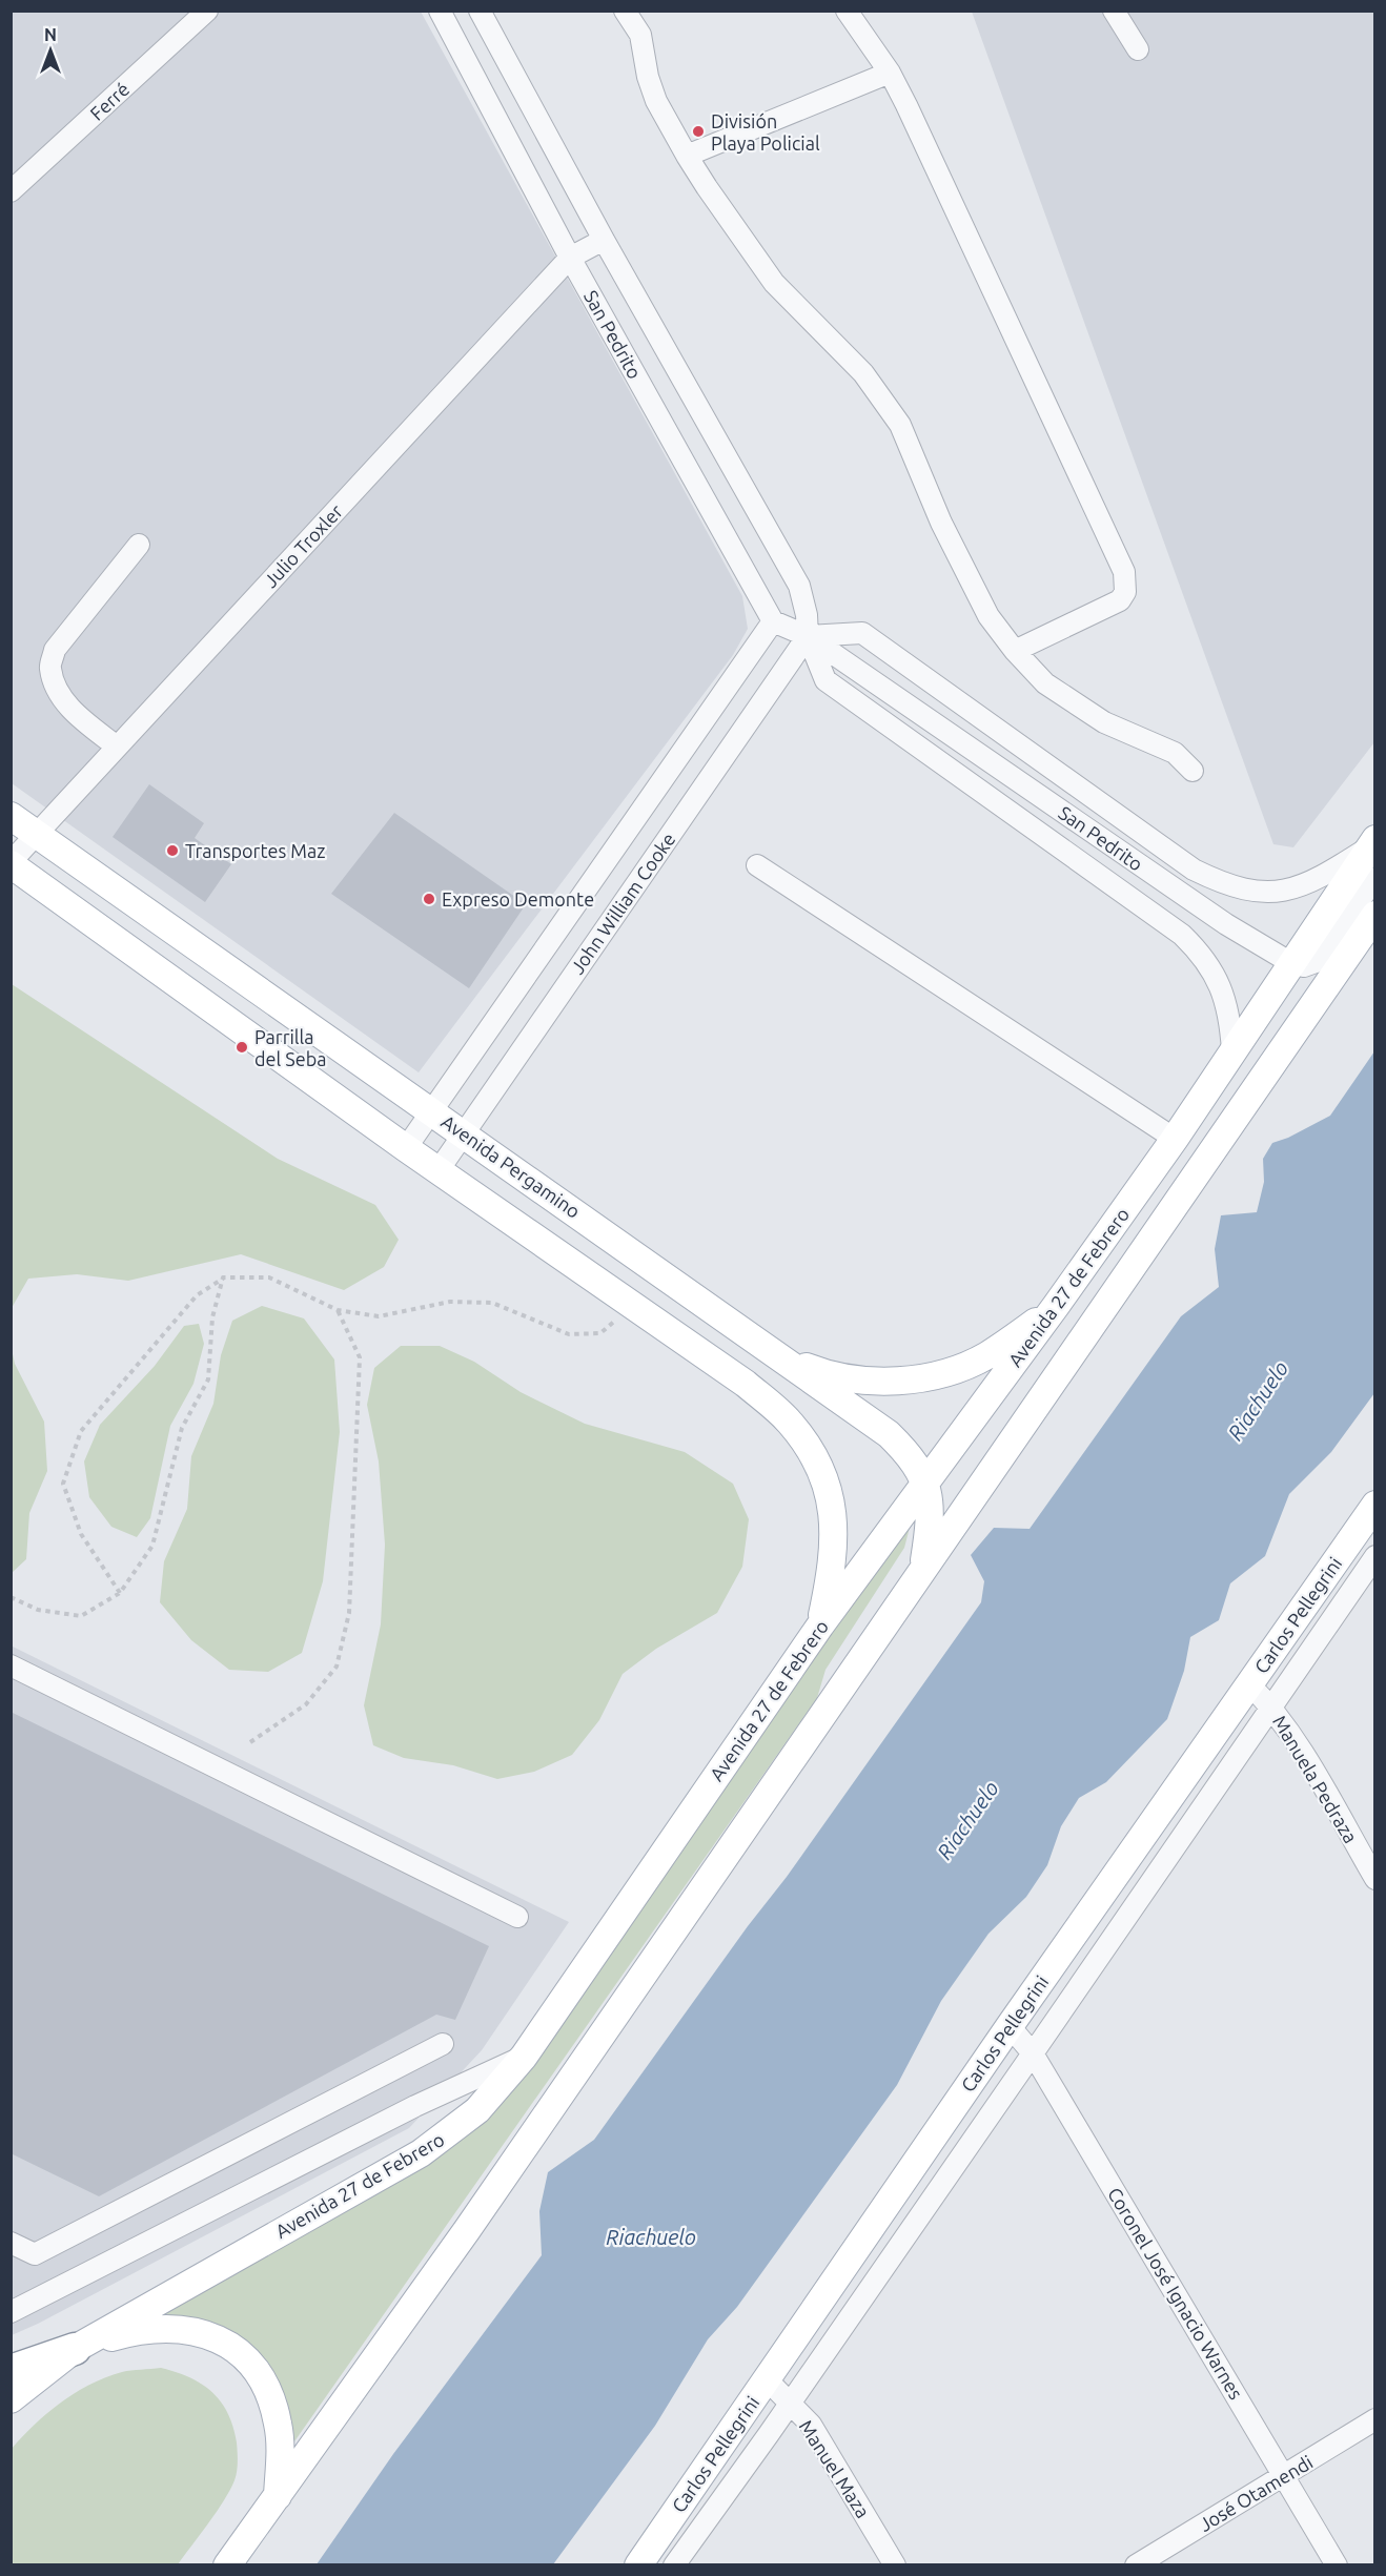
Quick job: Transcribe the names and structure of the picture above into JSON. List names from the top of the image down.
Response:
{
  "streets": {
    "main road": ["Avenida Pergamino", "Avenida 27 de Febrero", "Carlos Pellegrini"],
    "street": [
      "Ferré",
      "San Pedrito",
      "Julio Troxler",
      "John William Cooke",
      "Manuela Pedraza",
      "Coronel José Ignacio Warnes",
      "Manuel Maza",
      "José Otamendi"
    ]
  },
  "crossings": [
    ["San Pedrito", "Julio Troxler"],
    ["San Pedrito", "John William Cooke"],
    ["San Pedrito", "Avenida 27 de Febrero"],
    ["Julio Troxler", "Avenida Pergamino"],
    ["John William Cooke", "Avenida Pergamino"],
    ["Avenida Pergamino", "Avenida 27 de Febrero"],
    ["Carlos Pellegrini", "Manuela Pedraza"],
    ["Carlos Pellegrini", "Coronel José Ignacio Warnes"],
    ["Carlos Pellegrini", "Manuel Maza"],
    ["Coronel José Ignacio Warnes", "José Otamendi"]
  ],
  "water": ["Riachuelo"],
  "places": [
    "División Playa Policial",
    "Transportes Maz",
    "Expreso Demonte",
    "Parrilla del Seba"
  ],
  "north": "top"
}
